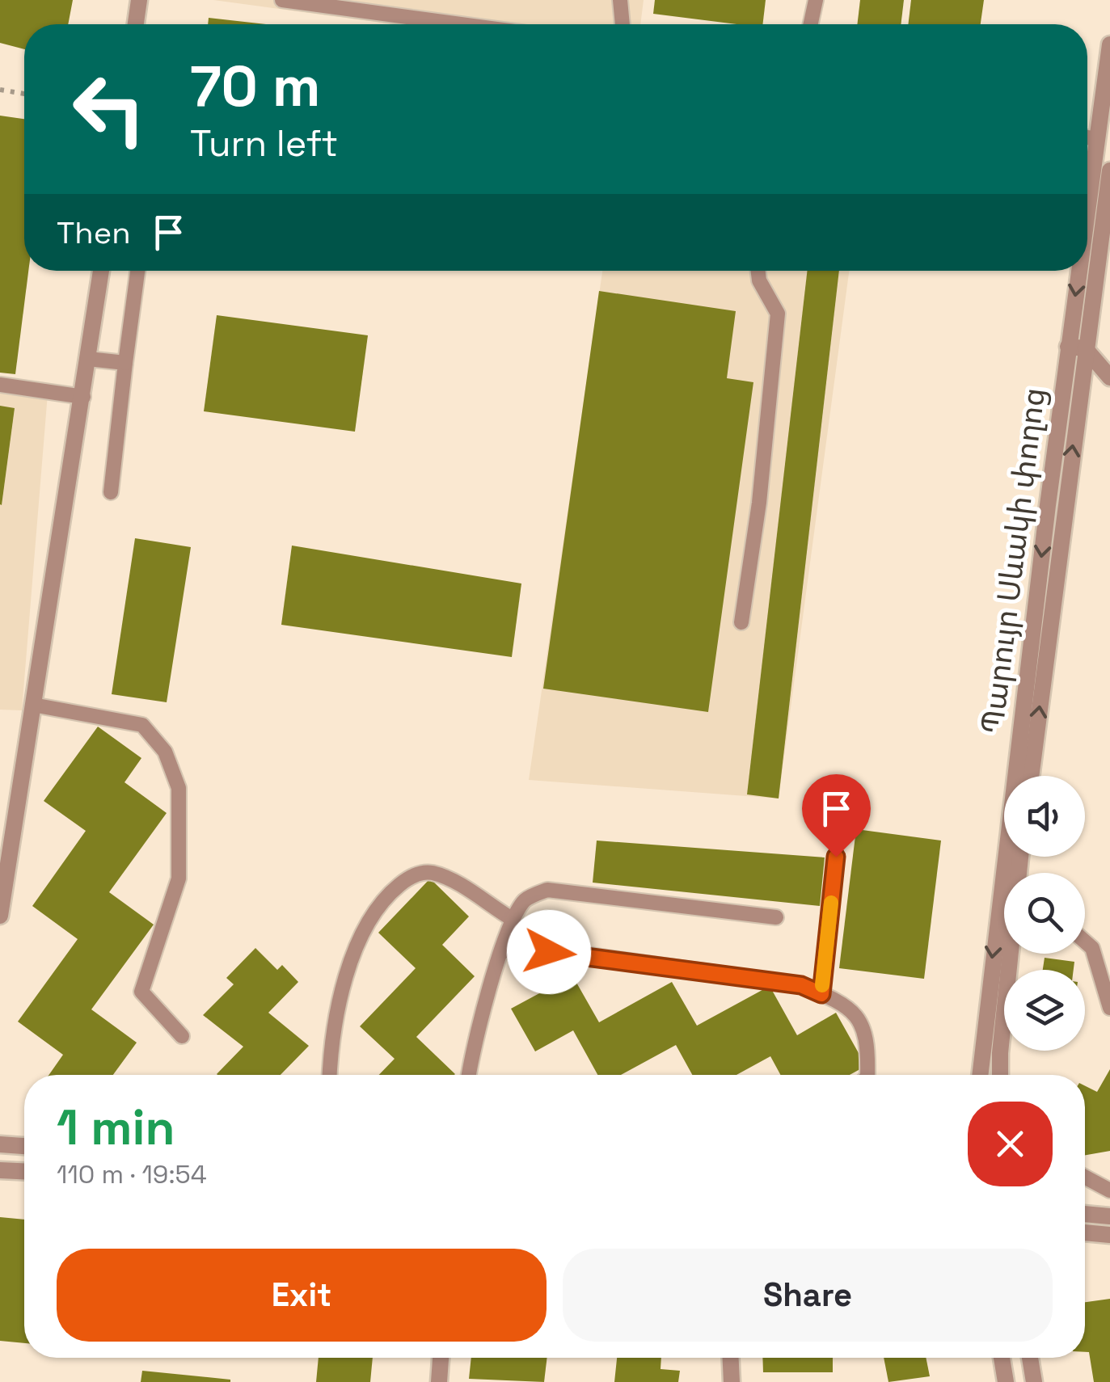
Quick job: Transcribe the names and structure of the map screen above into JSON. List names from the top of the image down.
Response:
{
  "streets": {
    "street": ["Պարույր Սևակի փողոց"]
  },
  "page": {
    "turn": ["70 m", "Turn left"],
    "then": "Then",
    "heading": ["1 min", "110 m · 19:54"],
    "buttons": ["Exit", "Share"]
  }
}
